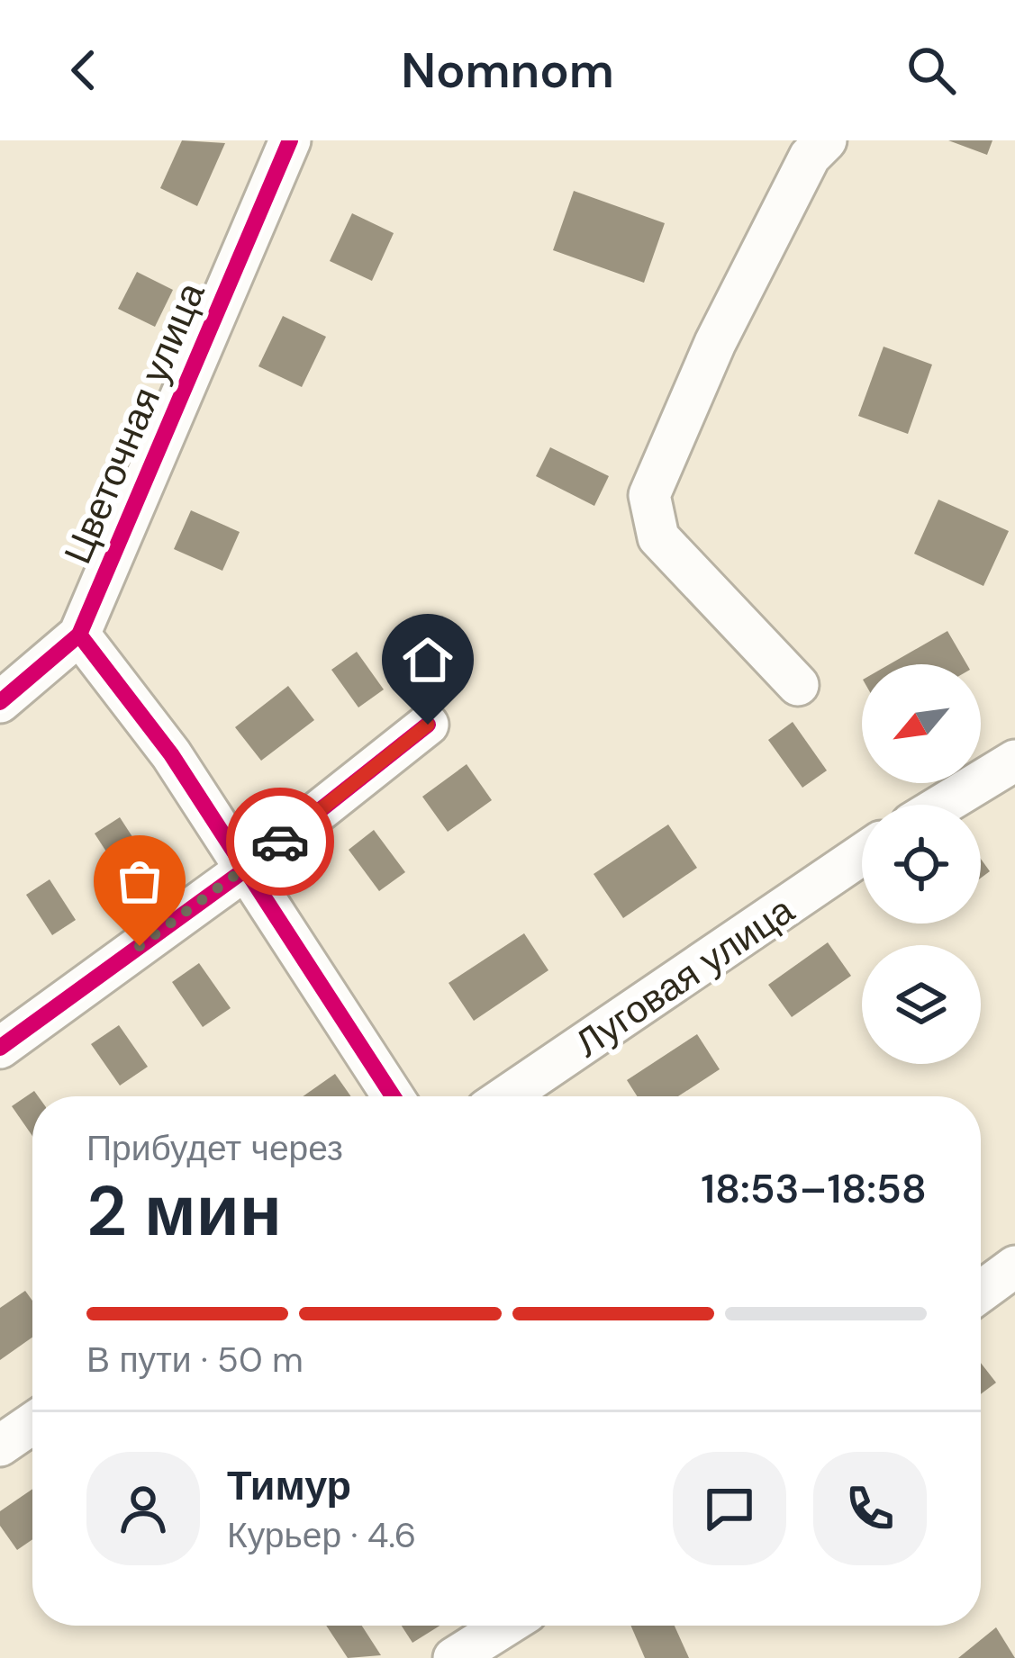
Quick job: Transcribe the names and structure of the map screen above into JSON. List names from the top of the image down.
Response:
{
  "streets": {
    "street": ["Цветочная улица", "Луговая улица"]
  },
  "north": "bottom left",
  "page": {
    "header": "Nomnom",
    "heading": ["2 мин", "Прибудет через", "18:53–18:58"],
    "panel": ["Тимур", "Курьер · 4.6"],
    "bar": "В пути · 50 m"
  }
}
